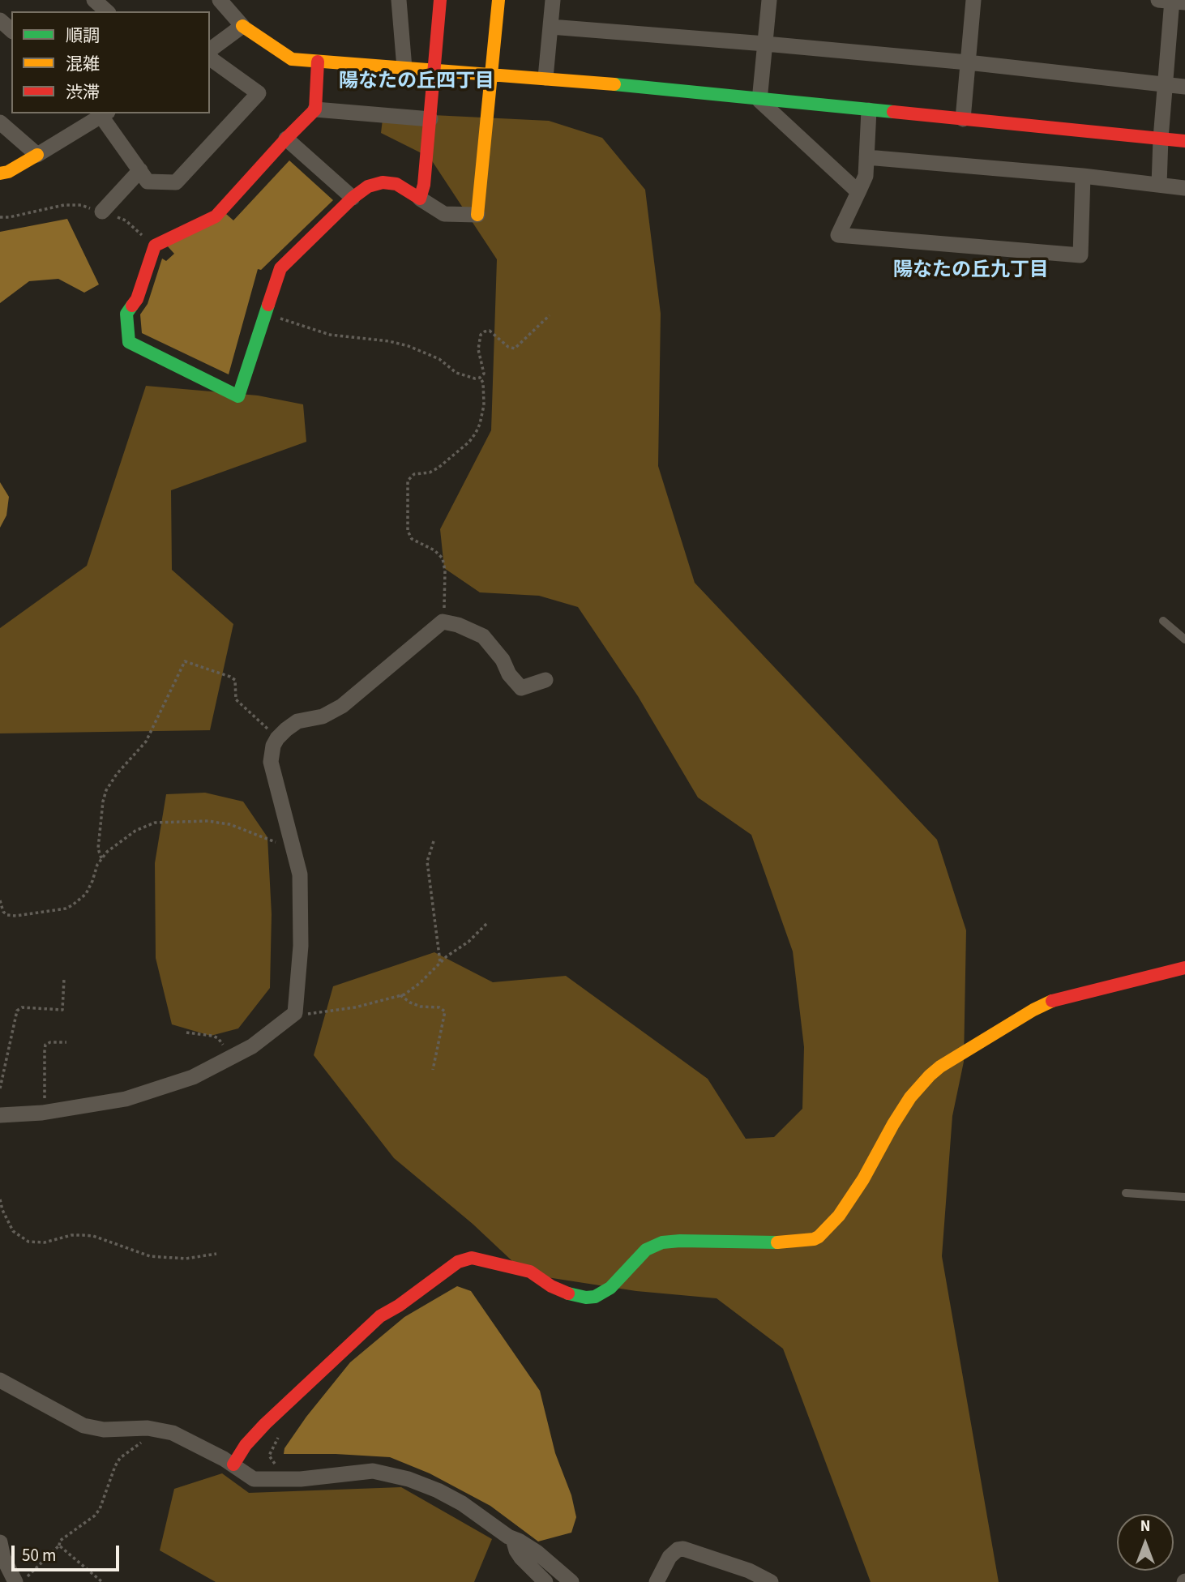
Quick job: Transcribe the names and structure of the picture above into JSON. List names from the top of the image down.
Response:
{
  "districts": ["陽なたの丘四丁目", "陽なたの丘九丁目"],
  "legend": ["順調", "混雑", "渋滞"],
  "scale_bar": "50 m",
  "north": "top"
}
